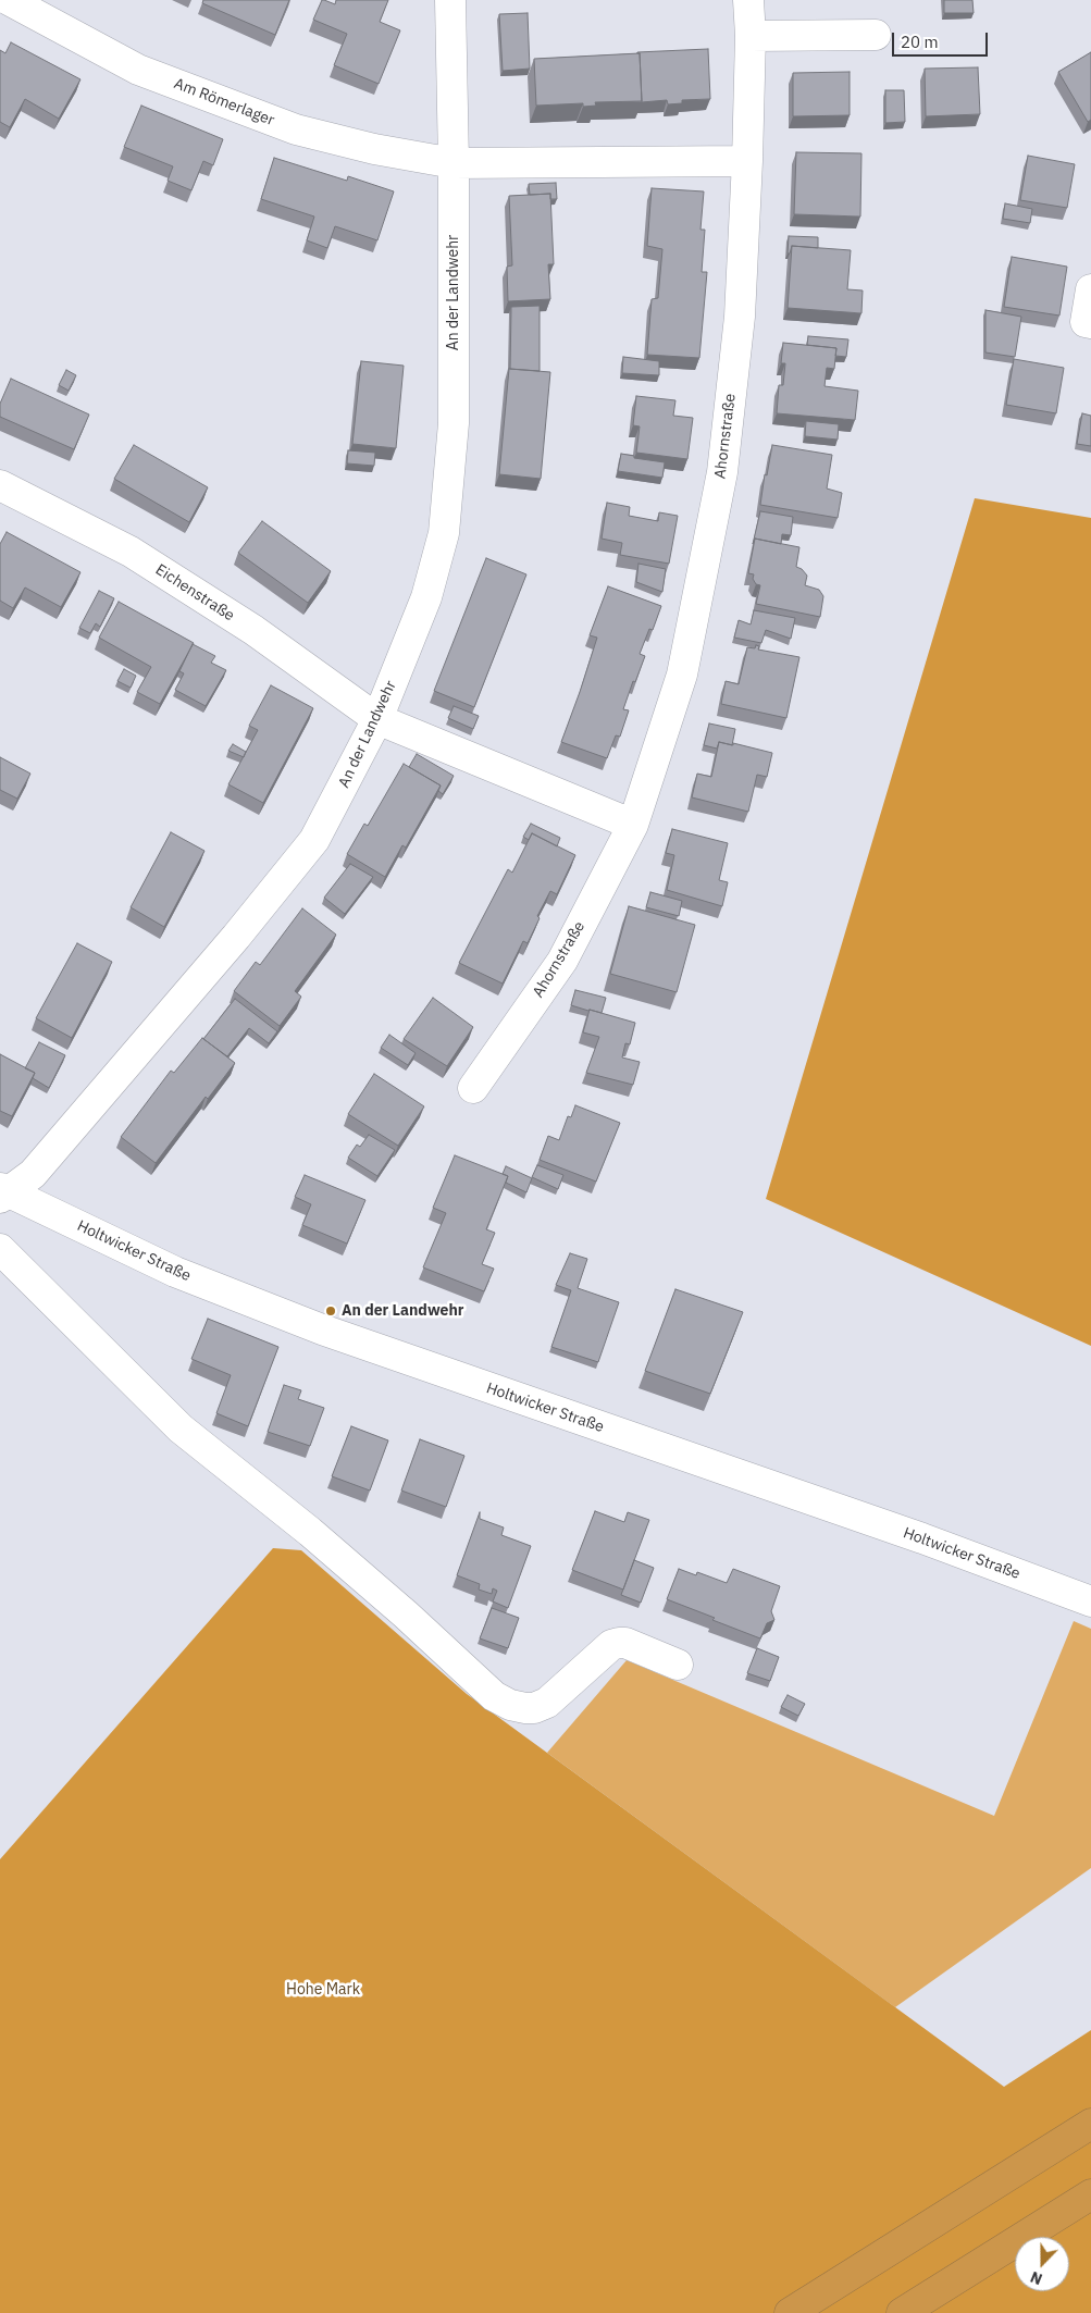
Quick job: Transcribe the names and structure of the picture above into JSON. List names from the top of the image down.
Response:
{
  "streets": {
    "street": [
      "Am Römerlager",
      "An der Landwehr",
      "Ahornstraße",
      "Eichenstraße",
      "Holtwicker Straße"
    ]
  },
  "crossings": [
    ["Am Römerlager", "An der Landwehr"],
    ["An der Landwehr", "Eichenstraße"],
    ["An der Landwehr", "Holtwicker Straße"]
  ],
  "parks": ["Hohe Mark"],
  "places": ["An der Landwehr"],
  "scale_bar": "20 m",
  "north": "bottom"
}
